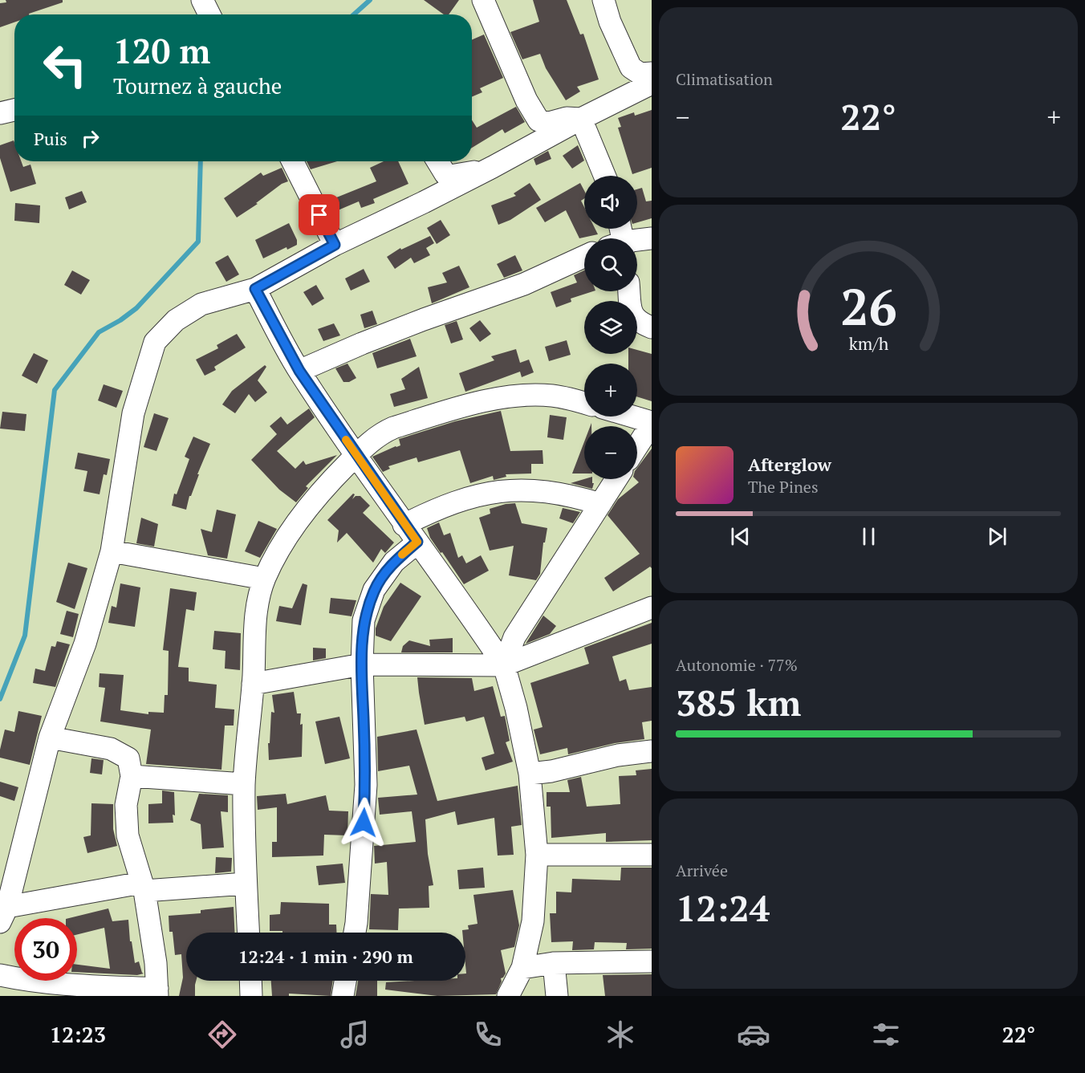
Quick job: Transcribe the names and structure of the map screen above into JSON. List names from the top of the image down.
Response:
{
  "page": {
    "tile": [
      "Climatisation",
      ["Autonomie · 77%", "385 km"],
      ["Arrivée", "12:24"]
    ],
    "turn": ["120 m", "Tournez à gauche"],
    "heat": ["−", "22°", "+"],
    "then": "Puis",
    "map_buttons": ["+", "−"],
    "song": ["Afterglow", "The Pines"],
    "limit": "30",
    "trip": "12:24 · 1 min · 290 m",
    "tabs": ["12:23", "22°"],
    "gauge": ["26", "km/h"]
  }
}
